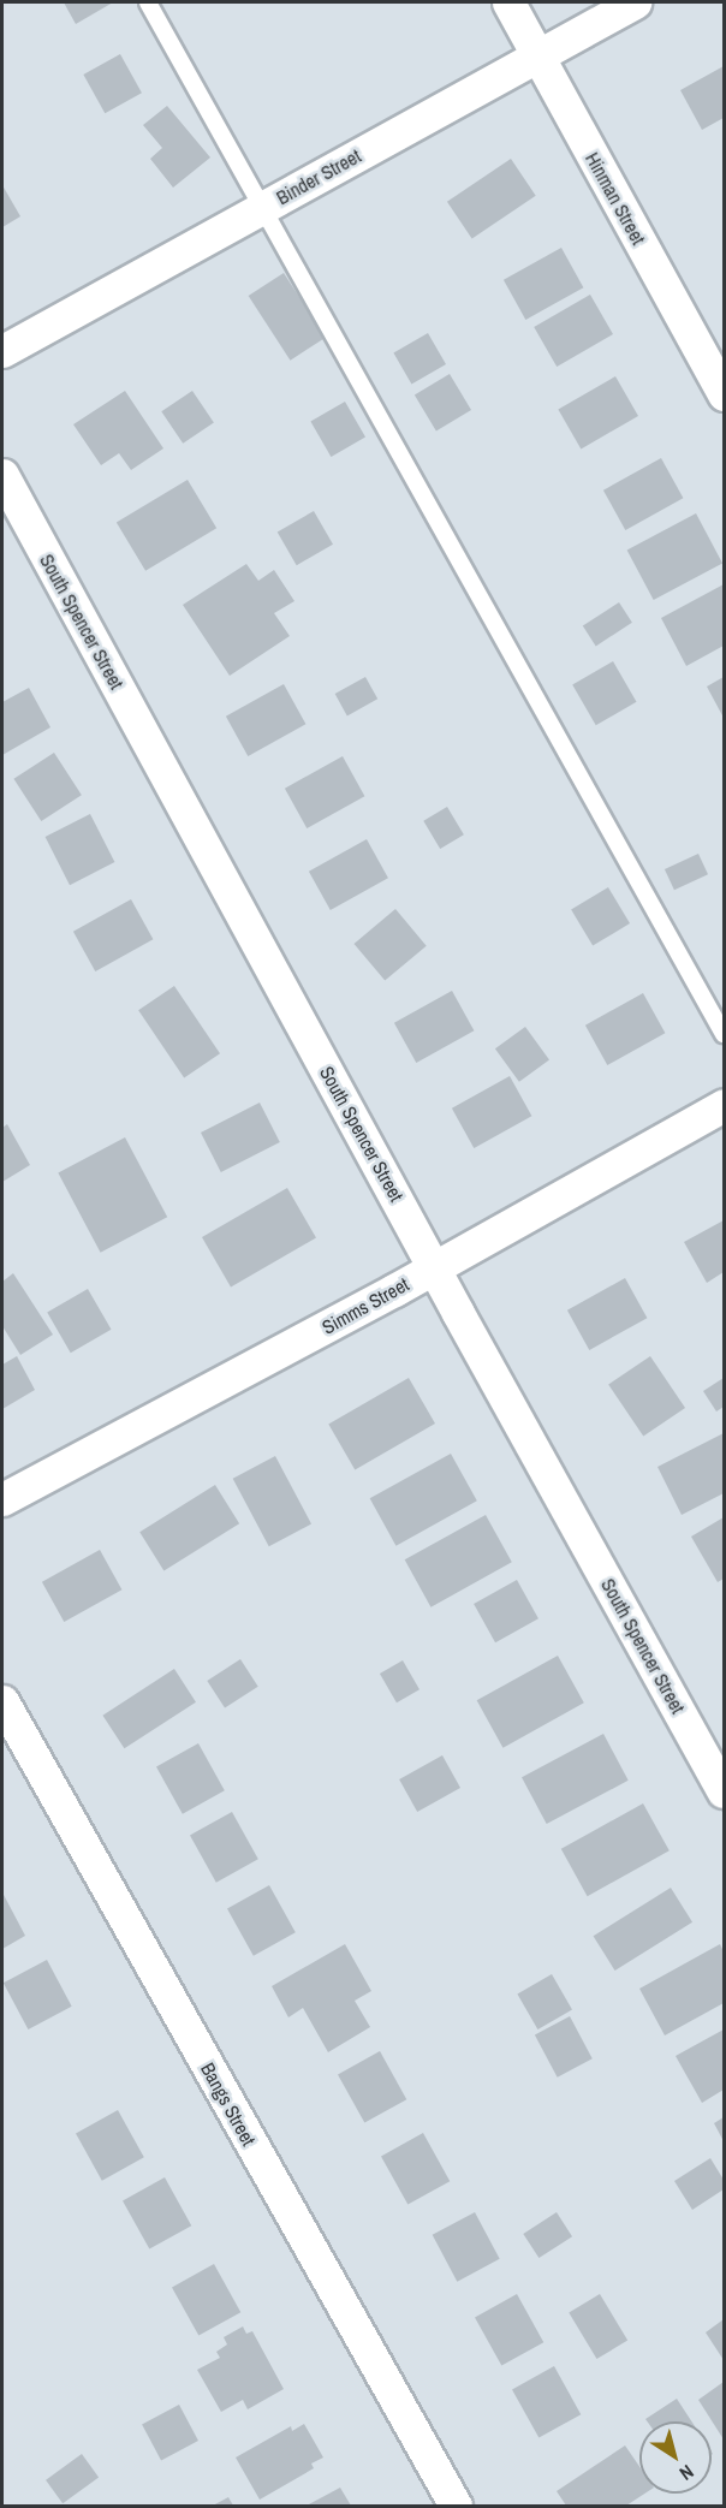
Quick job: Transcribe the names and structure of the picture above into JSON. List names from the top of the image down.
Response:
{
  "streets": {
    "street": [
      "Binder Street",
      "Hinman Street",
      "South Spencer Street",
      "Simms Street",
      "Bangs Street"
    ]
  },
  "crossings": [
    ["Binder Street", "Hinman Street"],
    ["South Spencer Street", "Simms Street"]
  ],
  "north": "bottom right"
}
